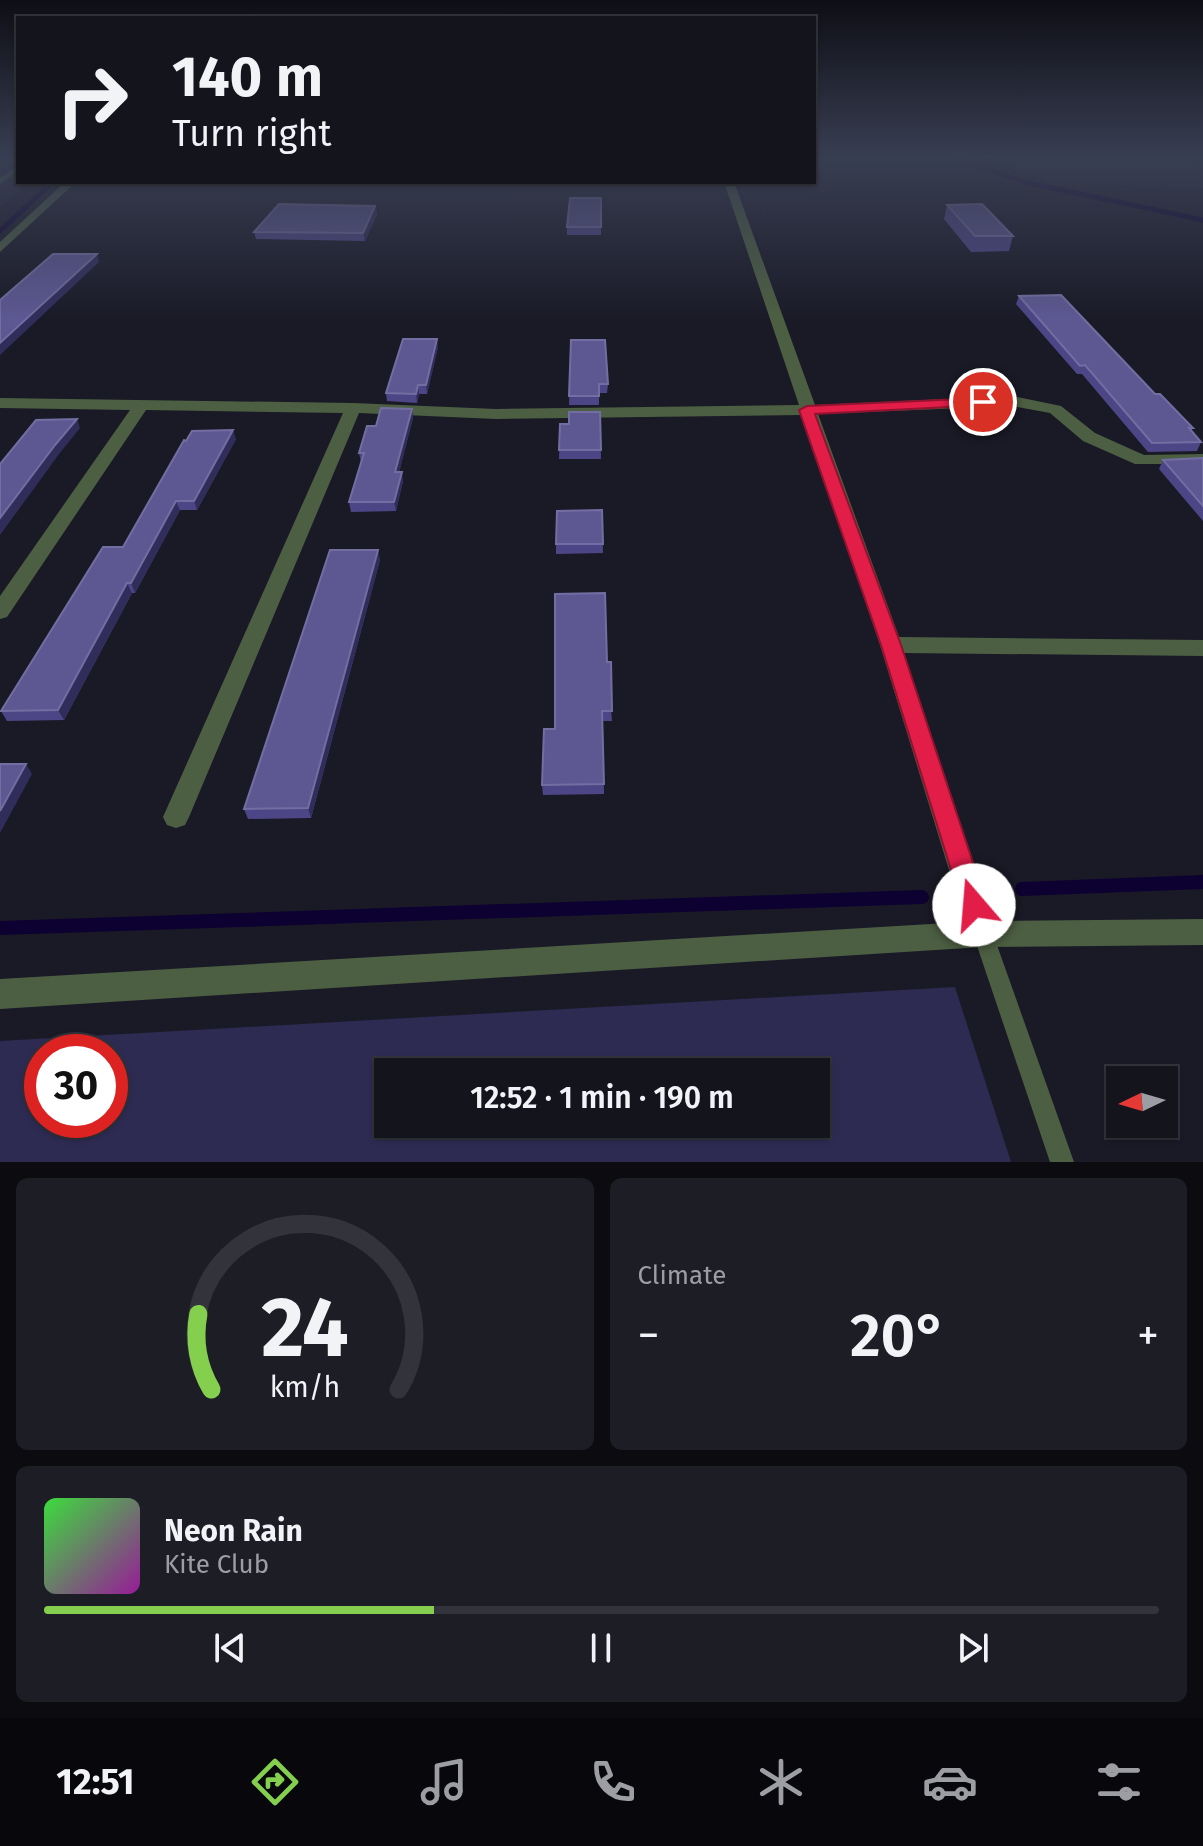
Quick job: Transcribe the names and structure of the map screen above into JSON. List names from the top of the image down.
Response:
{
  "north": "left",
  "page": {
    "turn": ["140 m", "Turn right"],
    "limit": "30",
    "trip": "12:52 · 1 min · 190 m",
    "tile": "Climate",
    "heat": ["−", "20°", "+"],
    "song": ["Neon Rain", "Kite Club"],
    "tabs": "12:51",
    "gauge": ["24", "km/h"]
  }
}
